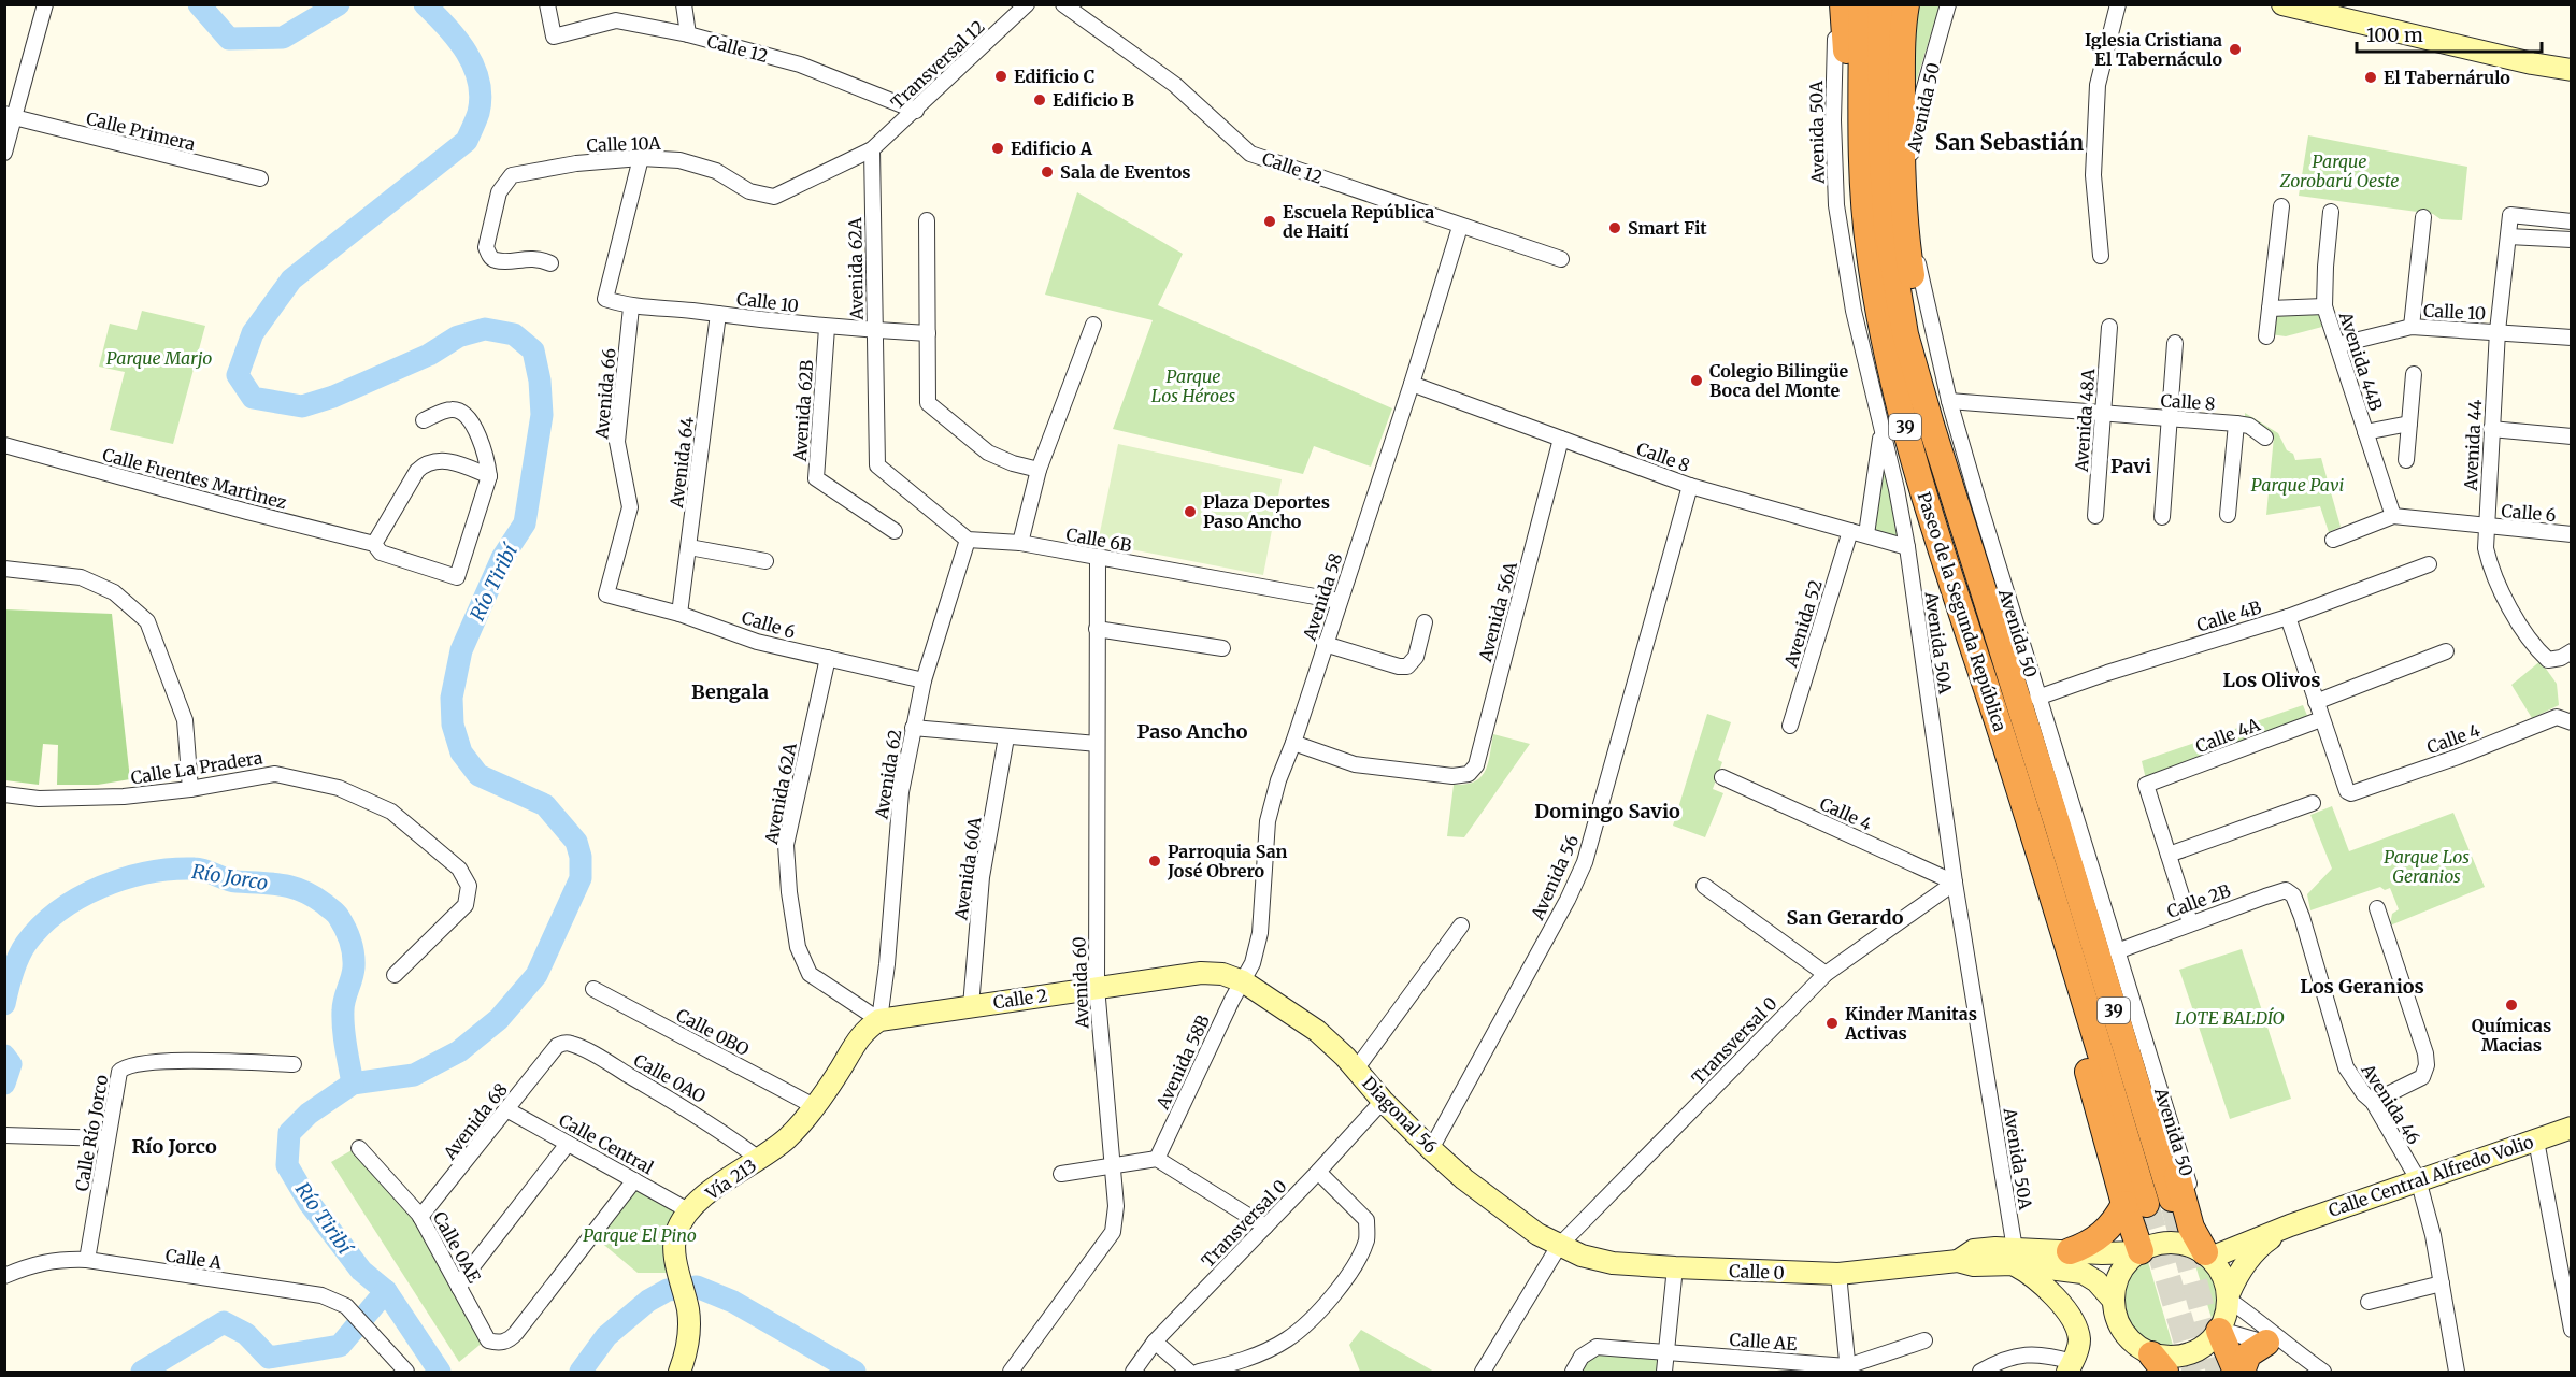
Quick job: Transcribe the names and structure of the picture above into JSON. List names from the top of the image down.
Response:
{
  "streets": {
    "highway": ["39", "Paseo de la Segunda República"],
    "main road": [
      "Calle 2",
      "Diagonal 56",
      "Calle Central Alfredo Volio",
      "Vía 213",
      "Calle 0"
    ],
    "street": [
      "Calle 12",
      "Transversal 12",
      "Avenida 50",
      "Calle Primera",
      "Avenida 50A",
      "Calle 10A",
      "Avenida 62A",
      "Calle 10",
      "Avenida 44B",
      "Avenida 66",
      "Calle 8",
      "Avenida 62B",
      "Avenida 48A",
      "Avenida 44",
      "Avenida 64",
      "Calle Fuentes Martìnez",
      "Calle 6",
      "Calle 6B",
      "Avenida 58",
      "Avenida 56A",
      "Calle 4B",
      "Avenida 52",
      "Calle 4A",
      "Calle 4",
      "Calle La Pradera",
      "Avenida 62",
      "Avenida 60A",
      "Avenida 56",
      "Calle 2B",
      "Avenida 60",
      "Calle 0BO",
      "Transversal 0",
      "Avenida 58B",
      "Calle 0AO",
      "Avenida 46",
      "Avenida 68",
      "Calle Río Jorco",
      "Calle Central",
      "Calle 0AE",
      "Calle A",
      "Calle AE"
    ]
  },
  "crossings": [
    ["Calle 12", "Transversal 12"],
    ["Calle 12", "Avenida 58"],
    ["Transversal 12", "Calle 10A"],
    ["Transversal 12", "Avenida 62A"],
    ["Avenida 50", "Calle 8"],
    ["Avenida 50", "Paseo de la Segunda República"],
    ["Avenida 50", "Calle 4B"],
    ["Avenida 50", "Calle 2B"],
    ["Avenida 50", "Calle Central Alfredo Volio"],
    ["Avenida 50", "Calle 0"],
    ["Avenida 50A", "Calle 8"],
    ["Avenida 50A", "Paseo de la Segunda República"],
    ["Avenida 50A", "Calle 4"],
    ["Avenida 50A", "Transversal 0"],
    ["Avenida 50A", "Calle 0"],
    ["Calle 10A", "Avenida 62A"],
    ["Calle 10A", "Calle 10"],
    ["Avenida 62A", "Calle 10"],
    ["Avenida 62A", "Calle 6"],
    ["Avenida 62A", "Calle 6B"],
    ["Avenida 62A", "Avenida 62"],
    ["Avenida 62A", "Calle 2"],
    ["Avenida 62A", "Vía 213"],
    ["Calle 10", "Avenida 44B"],
    ["Calle 10", "Avenida 66"],
    ["Calle 10", "Avenida 62B"],
    ["Calle 10", "Avenida 44"],
    ["Calle 10", "Avenida 64"],
    ["Avenida 44B", "Calle 6"],
    ["Avenida 66", "Calle 6"],
    ["Calle 8", "Avenida 48A"],
    ["Calle 8", "Avenida 58"],
    ["Calle 8", "Avenida 56A"],
    ["Calle 8", "Avenida 52"],
    ["Calle 8", "Avenida 56"],
    ["Avenida 44", "Calle 6"],
    ["Avenida 64", "Calle 6"],
    ["Calle 6", "Avenida 62"],
    ["Calle 6B", "Avenida 58"],
    ["Calle 6B", "Avenida 62"],
    ["Calle 6B", "Avenida 60"],
    ["Avenida 58", "Avenida 56A"],
    ["Avenida 58", "Calle 2"],
    ["Avenida 58", "Avenida 58B"],
    ["Avenida 58", "Diagonal 56"],
    ["Paseo de la Segunda República", "Calle Central Alfredo Volio"],
    ["Paseo de la Segunda República", "Calle 0"],
    ["Calle 4A", "Calle 4"],
    ["Calle 4", "Transversal 0"],
    ["Avenida 62", "Calle 2"],
    ["Avenida 62", "Vía 213"],
    ["Avenida 60A", "Calle 2"],
    ["Avenida 56", "Diagonal 56"],
    ["Calle 2B", "Avenida 46"],
    ["Avenida 60", "Calle 2"],
    ["Calle 2", "Avenida 58B"],
    ["Calle 2", "Diagonal 56"],
    ["Calle 2", "Vía 213"],
    ["Calle 0BO", "Vía 213"],
    ["Transversal 0", "Diagonal 56"],
    ["Transversal 0", "Calle 0"],
    ["Avenida 58B", "Diagonal 56"],
    ["Calle 0AO", "Avenida 68"],
    ["Calle 0AO", "Vía 213"],
    ["Avenida 46", "Calle Central Alfredo Volio"],
    ["Diagonal 56", "Calle 0"],
    ["Avenida 68", "Calle Central"],
    ["Avenida 68", "Calle 0AE"],
    ["Calle Río Jorco", "Calle A"],
    ["Calle Central", "Vía 213"],
    ["Calle Central", "Calle 0AE"],
    ["Calle Central Alfredo Volio", "Calle 0"]
  ],
  "districts": [
    "San Sebastián",
    "Pavi",
    "Los Olivos",
    "Bengala",
    "Paso Ancho",
    "Domingo Savio",
    "San Gerardo",
    "Los Geranios",
    "Río Jorco"
  ],
  "water": ["Río Tiribí", "Río Jorco"],
  "parks": [
    "Parque Zorobarú Oeste",
    "Parque Marjo",
    "Parque Los Héroes",
    "Parque Pavi",
    "Parque Los Geranios",
    "LOTE BALDÍO",
    "Parque El Pino"
  ],
  "places": [
    "Iglesia Cristiana El Tabernáculo",
    "Edificio C",
    "El Tabernárulo",
    "Edificio B",
    "Edificio A",
    "Sala de Eventos",
    "Escuela República de Haití",
    "Smart Fit",
    "Colegio Bilingüe Boca del Monte",
    "Plaza Deportes Paso Ancho",
    "Parroquia San José Obrero",
    "Químicas Macias",
    "Kinder Manitas Activas"
  ],
  "scale_bar": "100 m"
}
